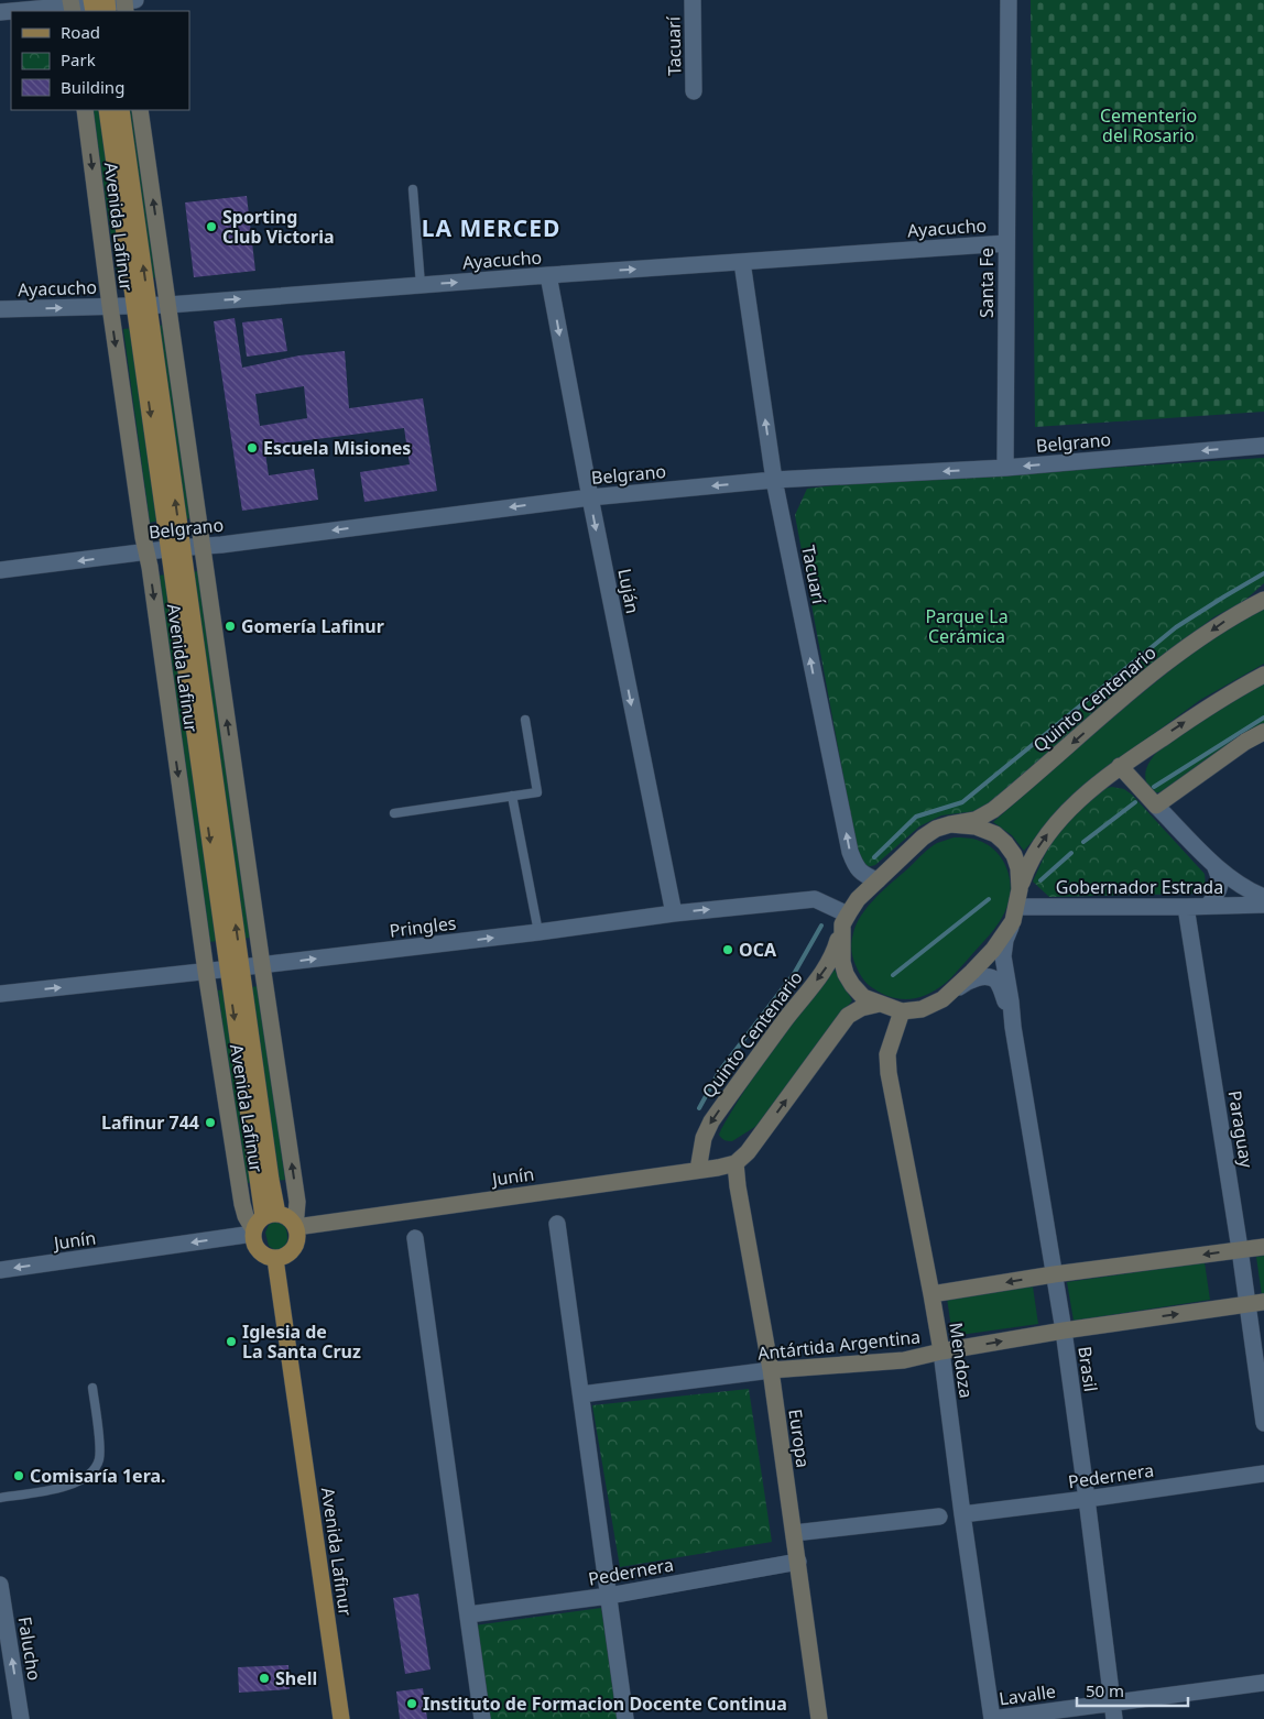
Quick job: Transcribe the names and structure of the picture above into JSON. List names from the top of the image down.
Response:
{
  "streets": {
    "main road": ["Avenida Lafinur"],
    "street": [
      "Tacuarí",
      "Ayacucho",
      "Santa Fe",
      "Belgrano",
      "Luján",
      "Quinto Centenario",
      "Gobernador Estrada",
      "Pringles",
      "Paraguay",
      "Junín",
      "Antártida Argentina",
      "Mendoza",
      "Brasil",
      "Europa",
      "Pedernera",
      "Falucho",
      "Lavalle"
    ]
  },
  "crossings": [
    ["Tacuarí", "Ayacucho"],
    ["Tacuarí", "Belgrano"],
    ["Tacuarí", "Quinto Centenario"],
    ["Tacuarí", "Gobernador Estrada"],
    ["Tacuarí", "Pringles"],
    ["Tacuarí", "Mendoza"],
    ["Tacuarí", "Brasil"],
    ["Avenida Lafinur", "Ayacucho"],
    ["Avenida Lafinur", "Belgrano"],
    ["Avenida Lafinur", "Pringles"],
    ["Avenida Lafinur", "Junín"],
    ["Ayacucho", "Santa Fe"],
    ["Ayacucho", "Luján"],
    ["Santa Fe", "Belgrano"],
    ["Belgrano", "Luján"],
    ["Luján", "Pringles"],
    ["Quinto Centenario", "Gobernador Estrada"],
    ["Quinto Centenario", "Pringles"],
    ["Quinto Centenario", "Junín"],
    ["Quinto Centenario", "Mendoza"],
    ["Quinto Centenario", "Brasil"],
    ["Gobernador Estrada", "Pringles"],
    ["Gobernador Estrada", "Paraguay"],
    ["Gobernador Estrada", "Mendoza"],
    ["Gobernador Estrada", "Brasil"],
    ["Pringles", "Mendoza"],
    ["Pringles", "Brasil"],
    ["Paraguay", "Antártida Argentina"],
    ["Junín", "Europa"],
    ["Antártida Argentina", "Mendoza"],
    ["Antártida Argentina", "Brasil"],
    ["Antártida Argentina", "Europa"],
    ["Mendoza", "Brasil"],
    ["Mendoza", "Pedernera"],
    ["Mendoza", "Lavalle"],
    ["Brasil", "Pedernera"],
    ["Brasil", "Lavalle"],
    ["Europa", "Pedernera"]
  ],
  "one_way": [
    "Tacuarí",
    "Ayacucho",
    "Belgrano",
    "Luján",
    "Pringles",
    "Junín",
    "Falucho"
  ],
  "districts": ["LA MERCED"],
  "parks": ["Cementerio del Rosario", "Parque La Cerámica"],
  "places": [
    "Sporting Club Victoria",
    "Escuela Misiones",
    "Gomería Lafinur",
    "OCA",
    "Lafinur 744",
    "Iglesia de La Santa Cruz",
    "Comisaría 1era.",
    "Shell",
    "Instituto de Formacion Docente Continua"
  ],
  "legend": ["Road", "Park", "Building"],
  "scale_bar": "50 m"
}
